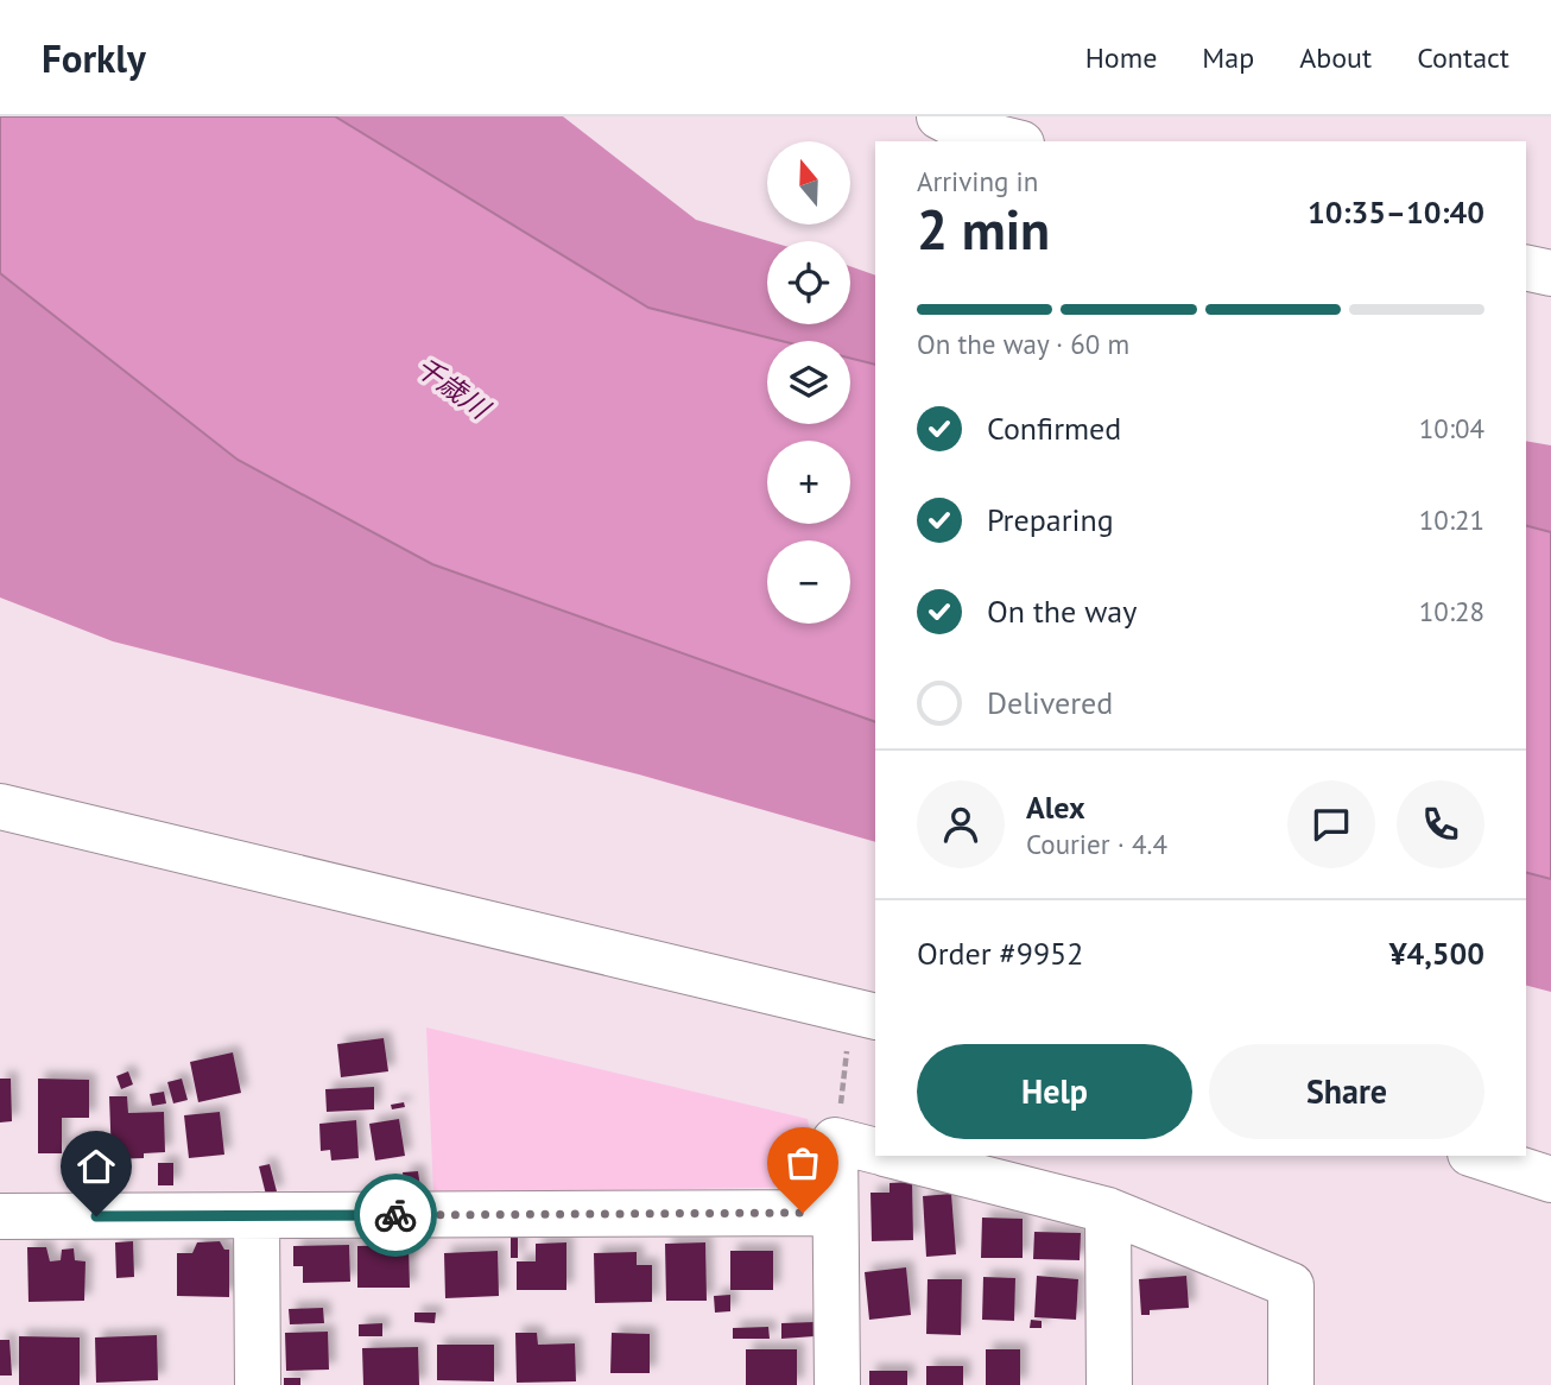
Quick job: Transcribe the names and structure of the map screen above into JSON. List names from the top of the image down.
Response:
{
  "water": ["千歳川"],
  "north": "top",
  "page": {
    "header": "Forkly",
    "nav": [
      "Home",
      "Map",
      "About",
      "Contact"
    ],
    "map_buttons": ["+", "−"],
    "heading": ["2 min", "Arriving in", "10:35–10:40"],
    "panel": [
      "Alex",
      "Courier · 4.4",
      "Order #9952",
      "¥4,500"
    ],
    "bar": "On the way · 60 m",
    "list": [
      ["Confirmed", "10:04"],
      ["Preparing", "10:21"],
      ["On the way", "10:28"],
      "Delivered"
    ],
    "buttons": ["Help", "Share"]
  }
}
